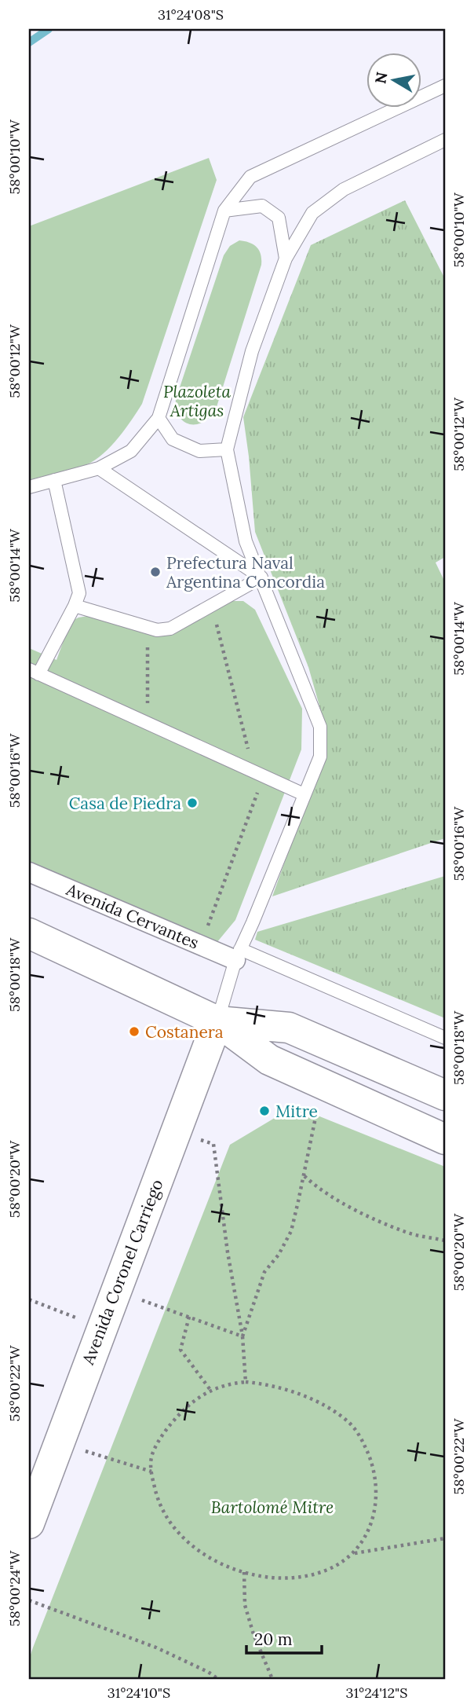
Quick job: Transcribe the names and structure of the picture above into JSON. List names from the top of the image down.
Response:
{
  "streets": {
    "street": ["Avenida Cervantes", "Avenida Coronel Carriego"]
  },
  "parks": ["Plazoleta Artigas", "Bartolomé Mitre"],
  "places": [
    "Prefectura Naval Argentina Concordia",
    "Casa de Piedra",
    "Costanera",
    "Mitre"
  ],
  "scale_bar": "20 m",
  "north": "left",
  "coordinates": [
    "31°24'08\"S",
    "58°00'10\"W",
    "58°00'12\"W",
    "58°00'14\"W",
    "58°00'16\"W",
    "58°00'18\"W",
    "58°00'20\"W",
    "58°00'22\"W",
    "58°00'24\"W",
    "31°24'10\"S",
    "31°24'12\"S"
  ]
}
